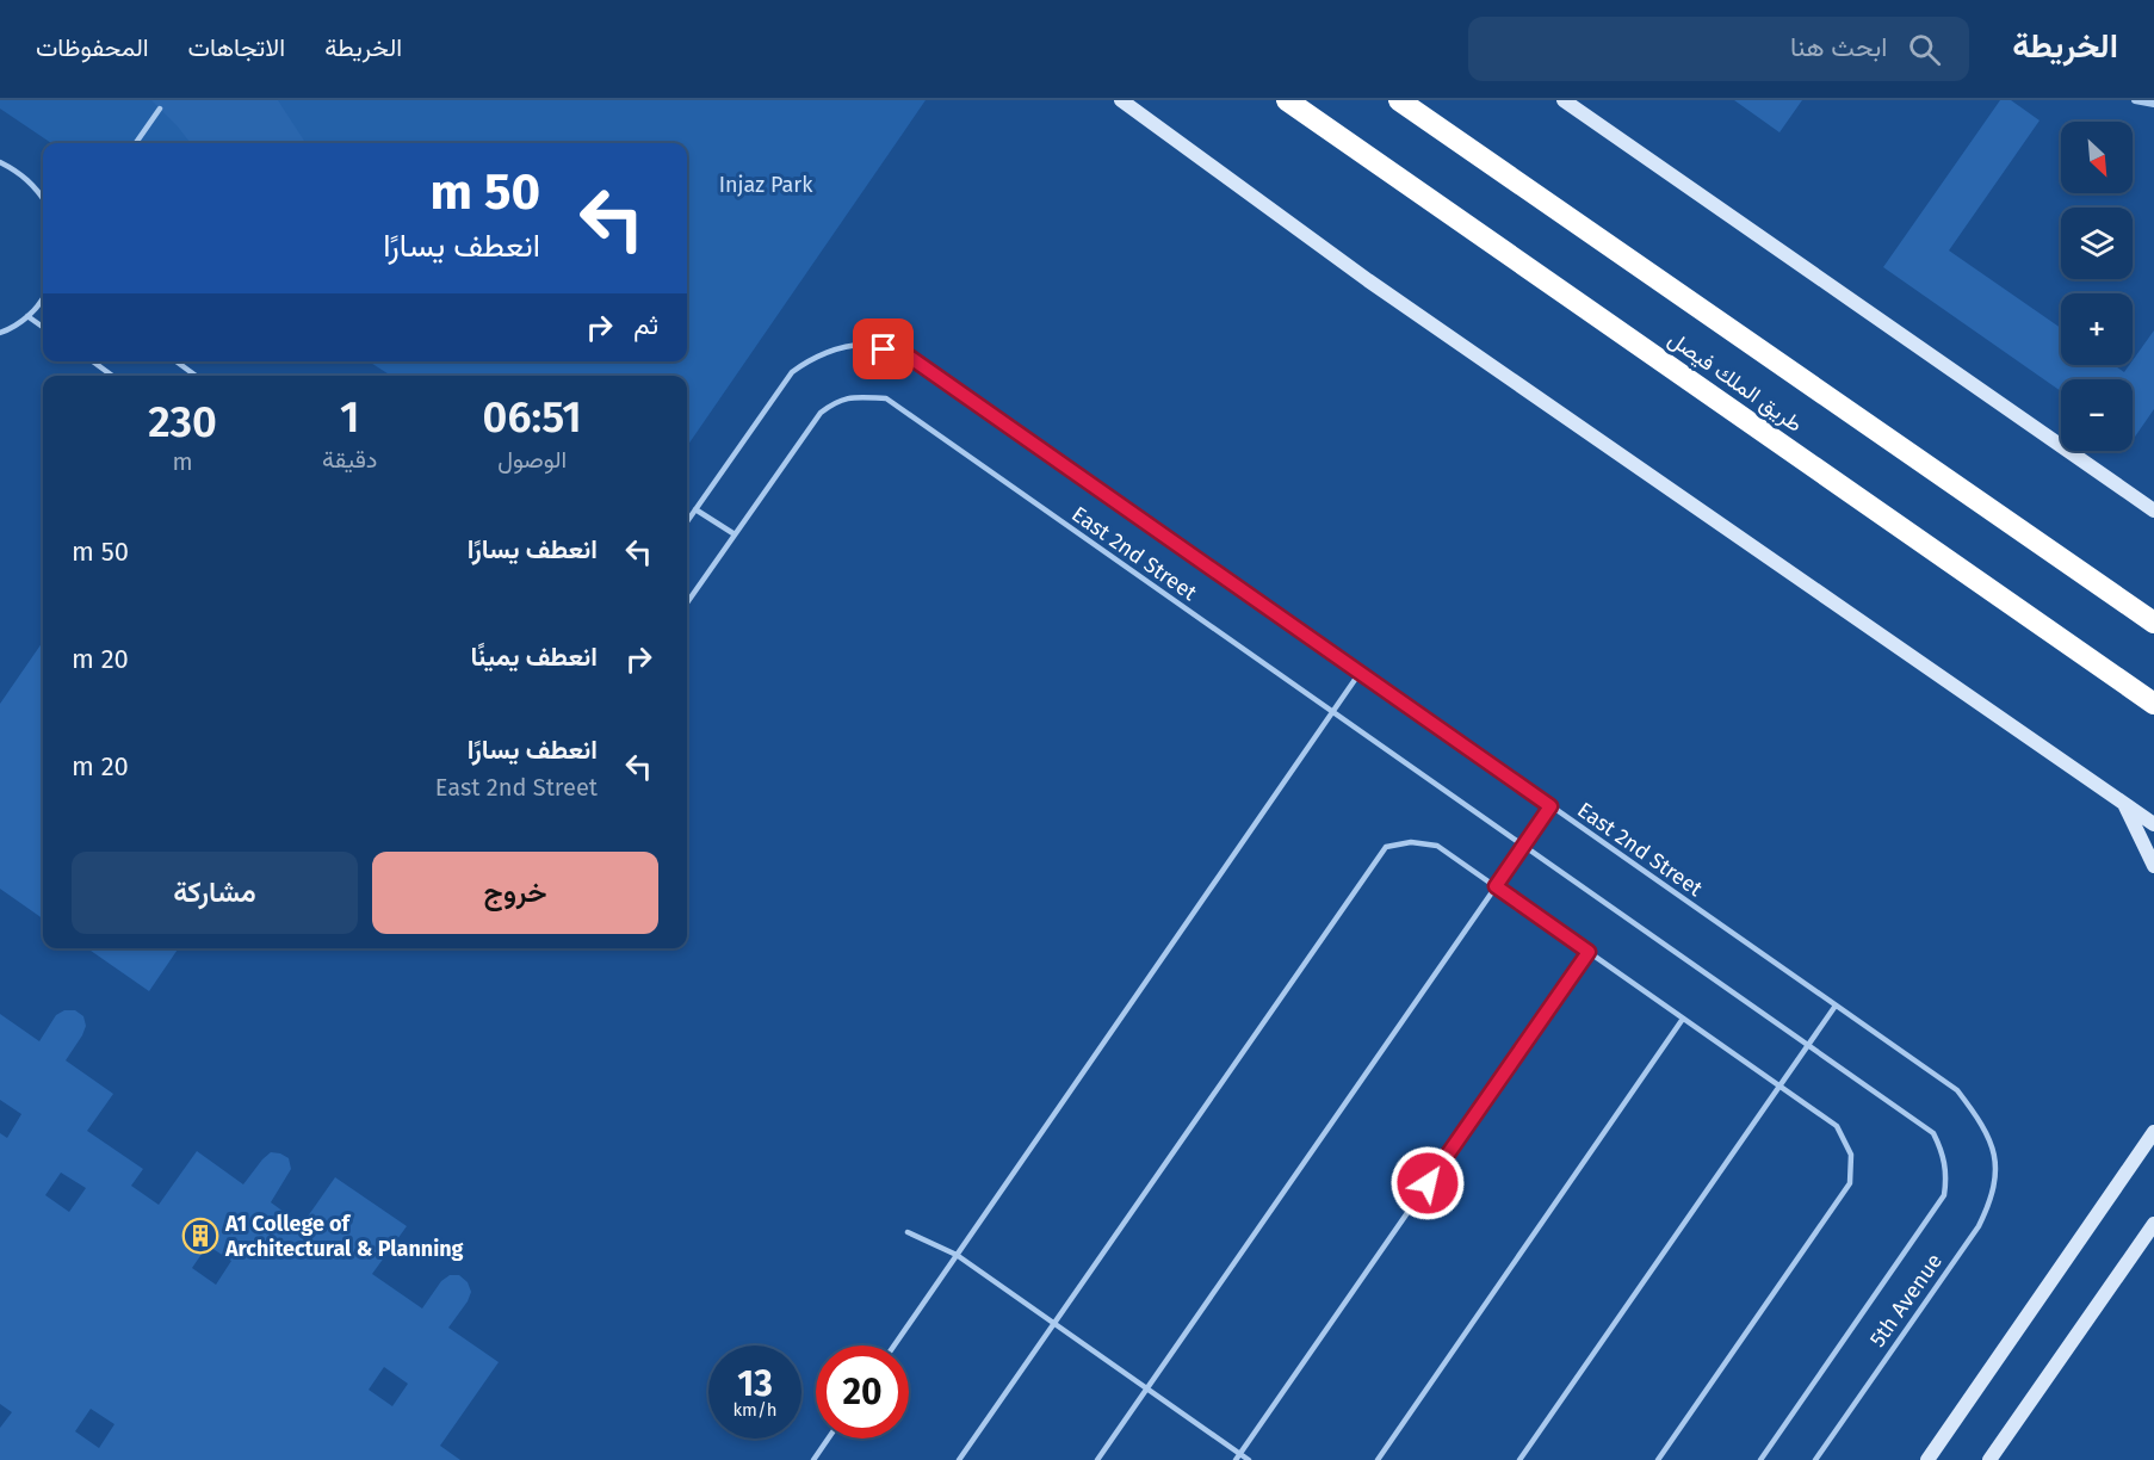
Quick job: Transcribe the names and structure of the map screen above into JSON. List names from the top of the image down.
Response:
{
  "streets": {
    "highway": ["طريق الملك فيصل"],
    "lane": ["East 2nd Street", "5th Avenue"]
  },
  "crossings": [
    ["East 2nd Street", "5th Avenue"]
  ],
  "parks": ["Injaz Park"],
  "places": {
    "building": ["A1 College of Architectural & Planning"]
  },
  "north": "bottom right",
  "page": {
    "header": "الخريطة",
    "search": "ابحث هنا",
    "nav": ["الخريطة", "الاتجاهات", "المحفوظات"],
    "map_buttons": ["+", "−"],
    "turn": ["50 m", "انعطف يسارًا"],
    "then": "ثم",
    "eta": [
      "06:51",
      "الوصول",
      "1",
      "دقيقة",
      "230",
      "m"
    ],
    "list": [
      {
        "name": "انعطف يسارًا",
        "value": "50 m"
      },
      {
        "name": "انعطف يمينًا",
        "value": "20 m"
      },
      {
        "name": "انعطف يسارًا",
        "note": "East 2nd Street",
        "value": "20 m"
      }
    ],
    "buttons": ["خروج", "مشاركة"],
    "speed": "13 km/h",
    "limit": "20"
  }
}
